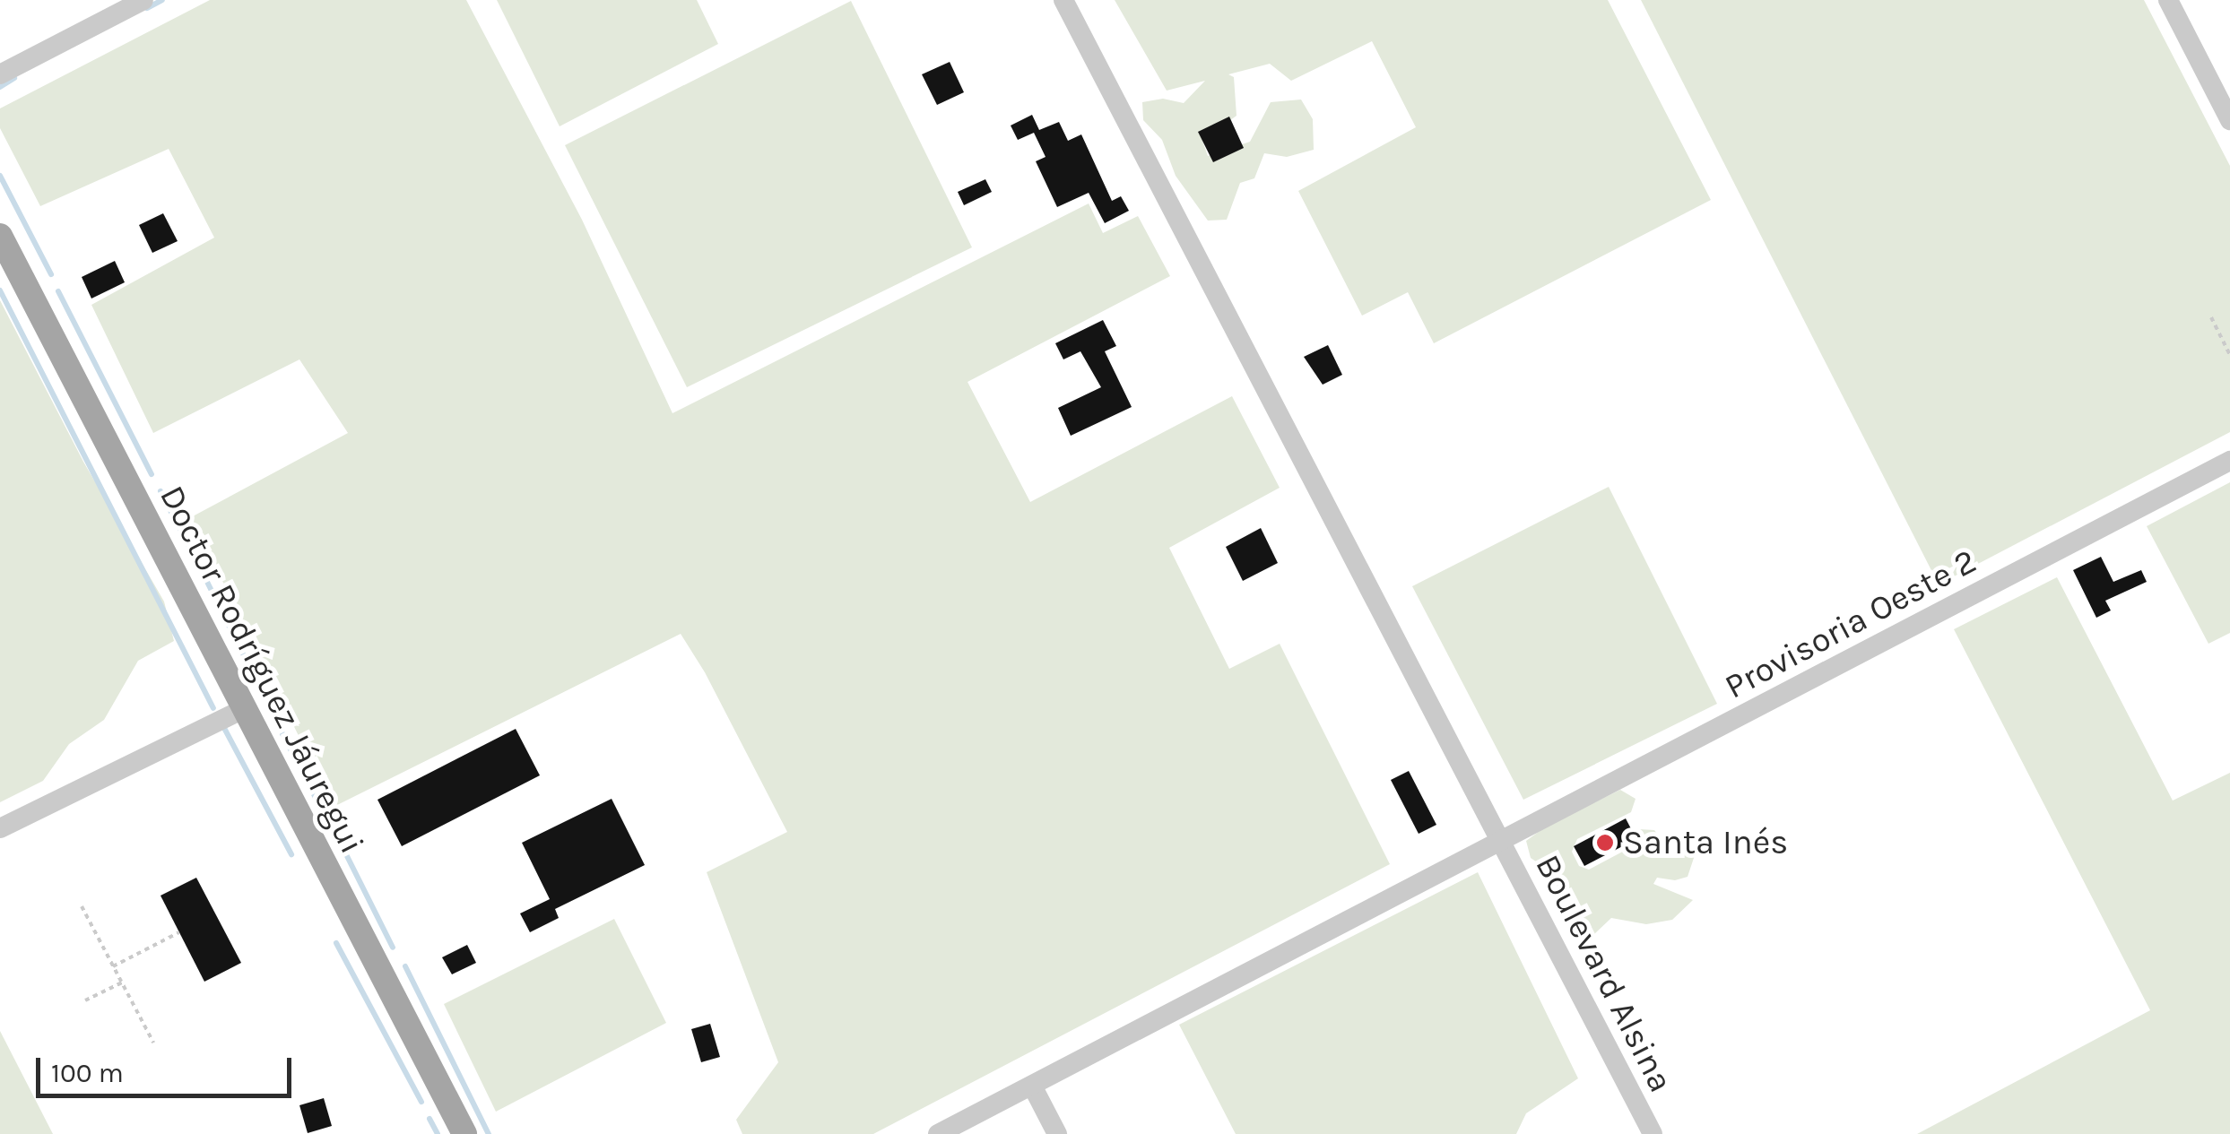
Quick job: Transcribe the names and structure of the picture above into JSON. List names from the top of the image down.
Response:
{
  "streets": {
    "main road": ["Doctor Rodríguez Jáuregui"],
    "street": ["Provisoria Oeste 2", "Boulevard Alsina"]
  },
  "crossings": [
    ["Provisoria Oeste 2", "Boulevard Alsina"]
  ],
  "places": ["Santa Inés"],
  "scale_bar": "100 m"
}
